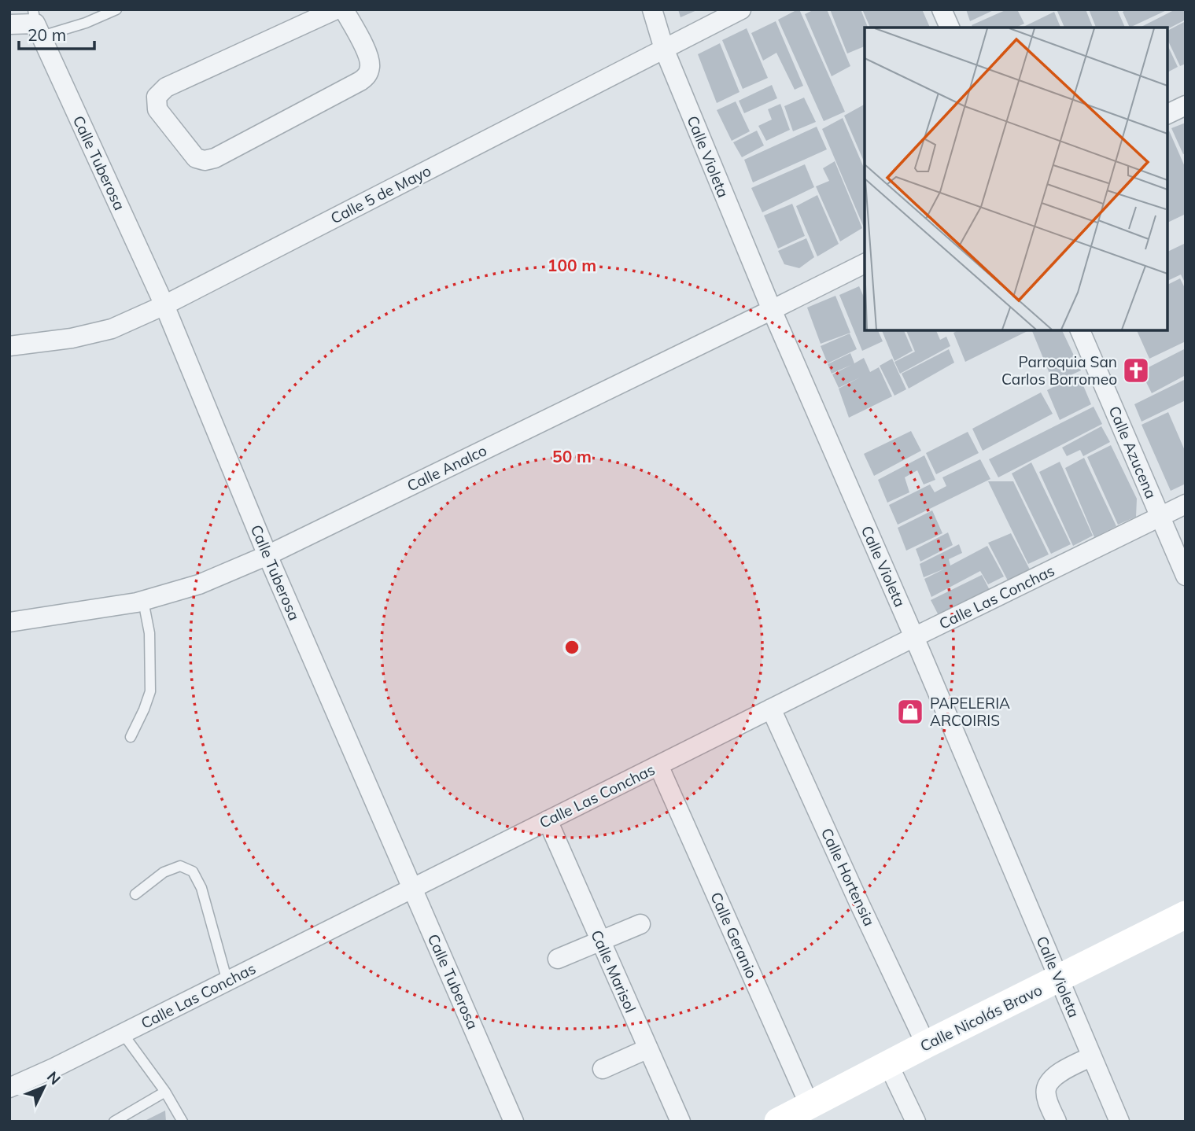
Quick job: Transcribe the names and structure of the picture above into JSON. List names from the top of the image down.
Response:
{
  "streets": {
    "street": [
      "Calle Violeta",
      "Calle Tuberosa",
      "Calle 5 de Mayo",
      "Calle Azucena",
      "Calle Analco",
      "Calle Las Conchas",
      "Calle Hortensia",
      "Calle Geranio",
      "Calle Marisol",
      "Calle Nicolás Bravo"
    ]
  },
  "crossings": [
    ["Calle Violeta", "Calle 5 de Mayo"],
    ["Calle Violeta", "Calle Analco"],
    ["Calle Violeta", "Calle Las Conchas"],
    ["Calle Violeta", "Calle Nicolás Bravo"],
    ["Calle Tuberosa", "Calle 5 de Mayo"],
    ["Calle Tuberosa", "Calle Analco"],
    ["Calle Tuberosa", "Calle Las Conchas"],
    ["Calle Azucena", "Calle Las Conchas"],
    ["Calle Las Conchas", "Calle Hortensia"],
    ["Calle Las Conchas", "Calle Geranio"],
    ["Calle Las Conchas", "Calle Marisol"],
    ["Calle Hortensia", "Calle Nicolás Bravo"],
    ["Calle Geranio", "Calle Nicolás Bravo"]
  ],
  "places": {
    "church": ["Parroquia San Carlos Borromeo"],
    "shop": ["PAPELERIA ARCOIRIS"]
  },
  "scale_bar": "20 m",
  "north": "top right",
  "rings": ["100 m", "50 m"]
}
